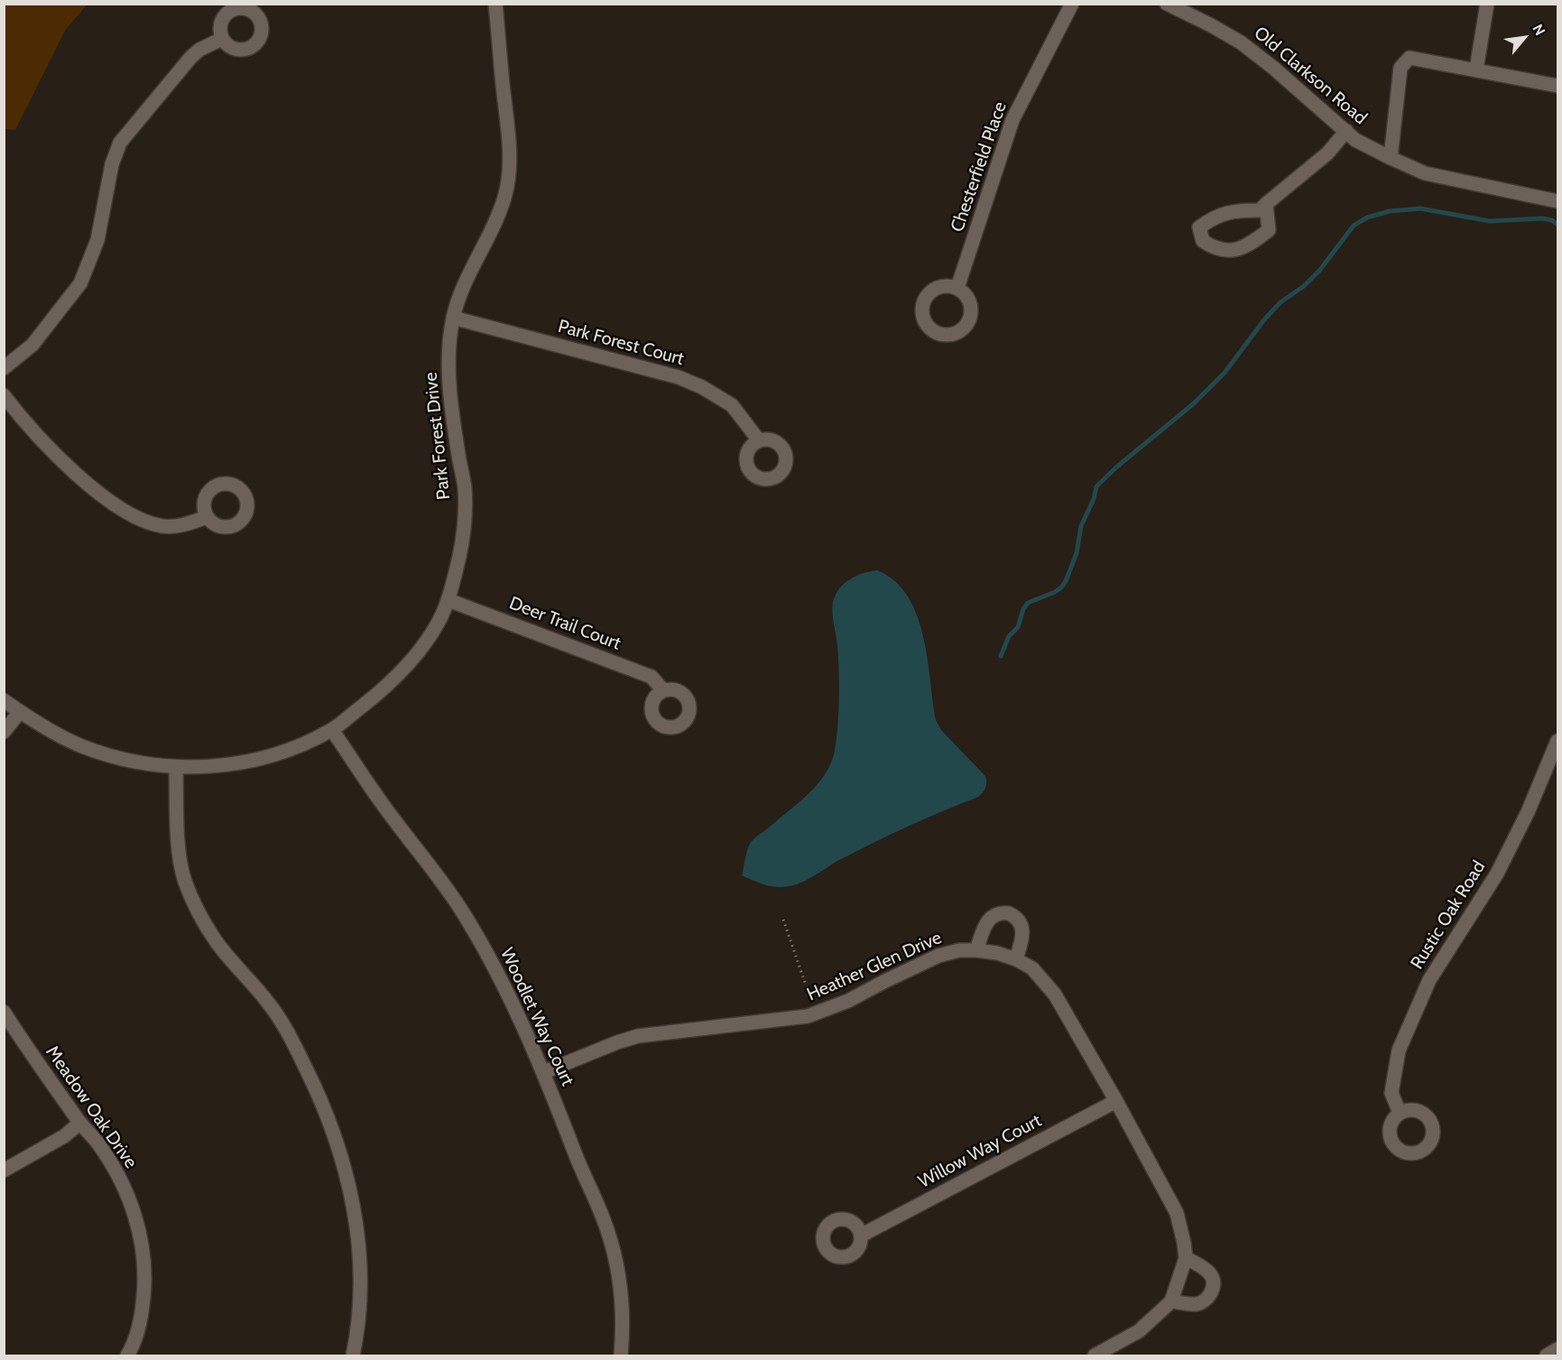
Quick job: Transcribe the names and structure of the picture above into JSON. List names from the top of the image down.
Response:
{
  "streets": {
    "street": [
      "Old Clarkson Road",
      "Chesterfield Place",
      "Park Forest Court",
      "Park Forest Drive",
      "Deer Trail Court",
      "Rustic Oak Road",
      "Heather Glen Drive",
      "Woodlet Way Court",
      "Meadow Oak Drive",
      "Willow Way Court"
    ]
  },
  "crossings": [
    ["Park Forest Court", "Park Forest Drive"],
    ["Park Forest Drive", "Deer Trail Court"],
    ["Park Forest Drive", "Woodlet Way Court"],
    ["Heather Glen Drive", "Woodlet Way Court"],
    ["Heather Glen Drive", "Willow Way Court"]
  ],
  "north": "top right"
}
